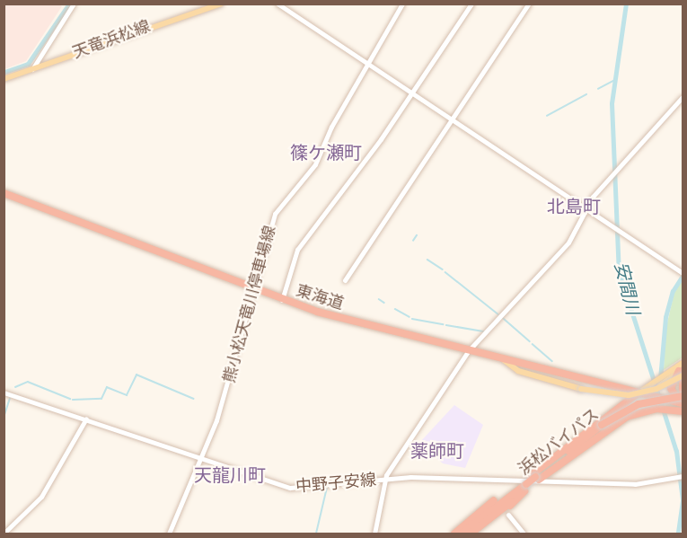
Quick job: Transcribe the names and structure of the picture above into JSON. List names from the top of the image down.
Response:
{
  "streets": {
    "highway": ["東海道", "浜松バイパス"],
    "main road": ["天竜浜松線"],
    "street": ["熊小松天竜川停車場線", "中野子安線"]
  },
  "crossings": [
    ["東海道", "熊小松天竜川停車場線"],
    ["東海道", "浜松バイパス"],
    ["熊小松天竜川停車場線", "中野子安線"]
  ],
  "districts": [
    "篠ケ瀬町",
    "北島町",
    "薬師町",
    "天龍川町"
  ],
  "water": ["安間川"]
}
